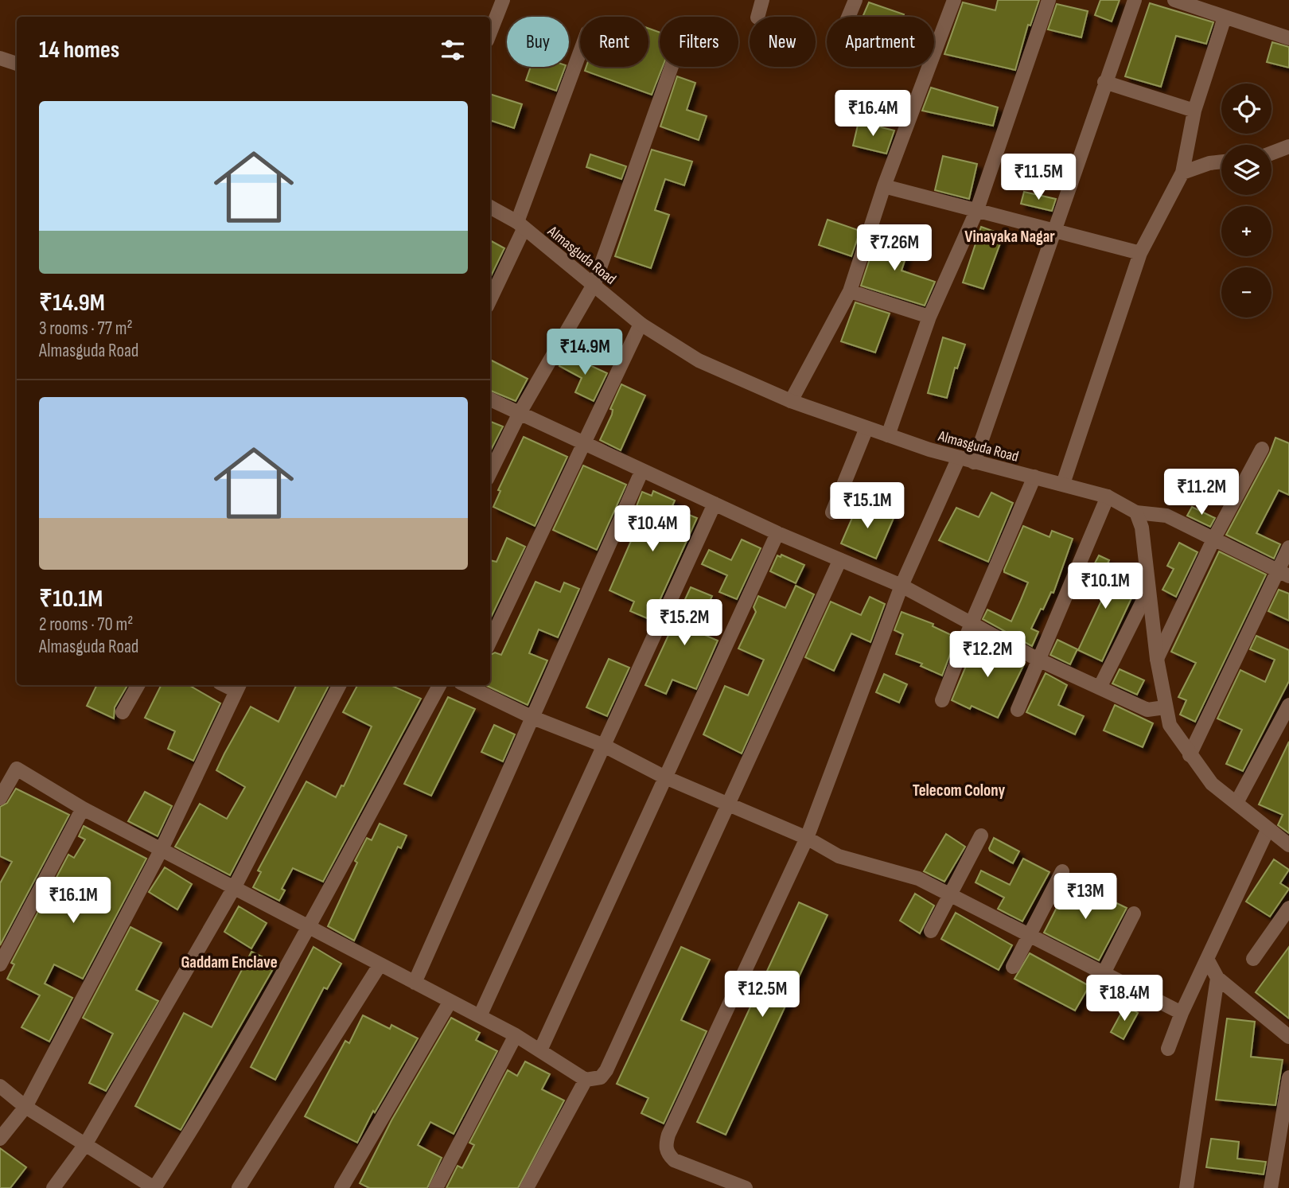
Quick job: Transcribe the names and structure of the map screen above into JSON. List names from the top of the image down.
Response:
{
  "streets": {
    "street": ["Almasguda Road"]
  },
  "districts": ["Vinayaka Nagar", "Telecom Colony", "Gaddam Enclave"],
  "page": {
    "chip": [
      "Buy",
      "Rent",
      "Filters",
      "New",
      "Apartment"
    ],
    "heading": "14 homes",
    "map_buttons": ["+", "−"],
    "list": [
      {
        "name": "₹14.9M",
        "note": "3 rooms · 77 m² · Almasguda Road"
      },
      {
        "name": "₹10.1M",
        "note": "2 rooms · 70 m² · Almasguda Road"
      }
    ],
    "price": [
      "₹16.4M",
      "₹11.5M",
      "₹7.26M",
      "₹14.9M",
      "₹11.2M",
      "₹15.1M",
      "₹10.4M",
      "₹10.1M",
      "₹15.2M",
      "₹12.2M",
      "₹13M",
      "₹16.1M",
      "₹12.5M",
      "₹18.4M"
    ]
  }
}
